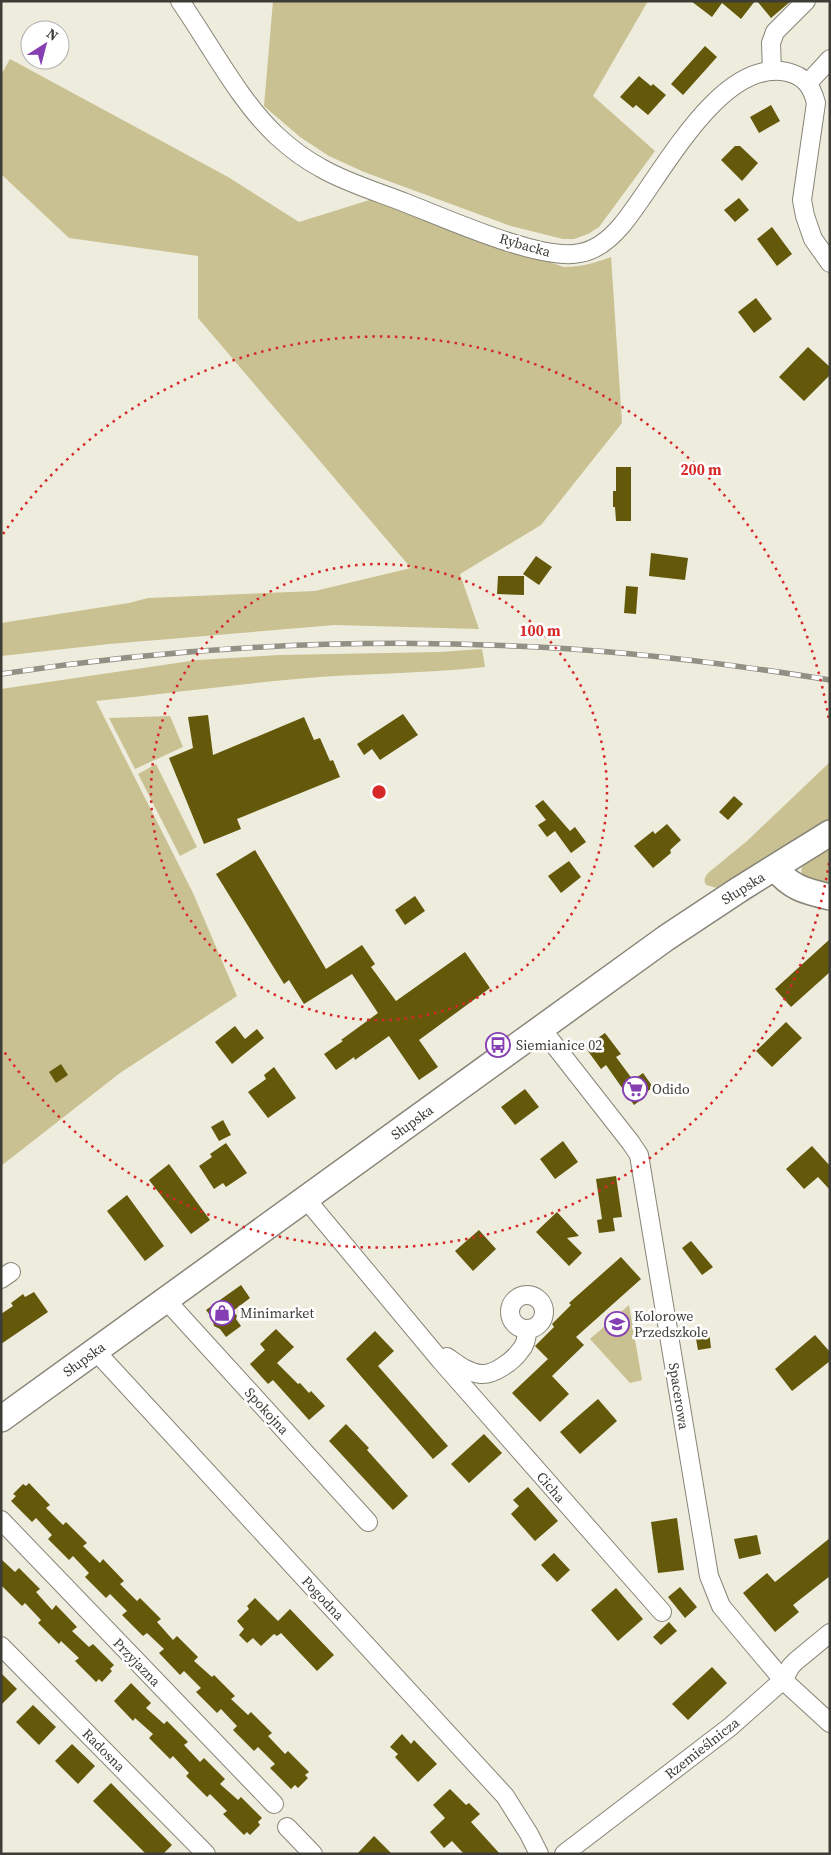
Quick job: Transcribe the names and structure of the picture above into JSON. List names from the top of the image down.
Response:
{
  "streets": {
    "main road": ["Słupska"],
    "street": [
      "Rybacka",
      "Spacerowa",
      "Spokojna",
      "Cicha",
      "Pogodna",
      "Przyjazna",
      "Rzemieślnicza",
      "Radosna"
    ]
  },
  "crossings": [
    ["Słupska", "Spacerowa"],
    ["Słupska", "Spokojna"],
    ["Słupska", "Cicha"],
    ["Słupska", "Pogodna"],
    ["Spacerowa", "Rzemieślnicza"]
  ],
  "places": {
    "bus stop": ["Siemianice 02"],
    "supermarket": ["Odido"],
    "shop": ["Minimarket"],
    "school or university": ["Kolorowe Przedszkole"]
  },
  "north": "top right",
  "rings": ["200 m", "100 m"]
}
